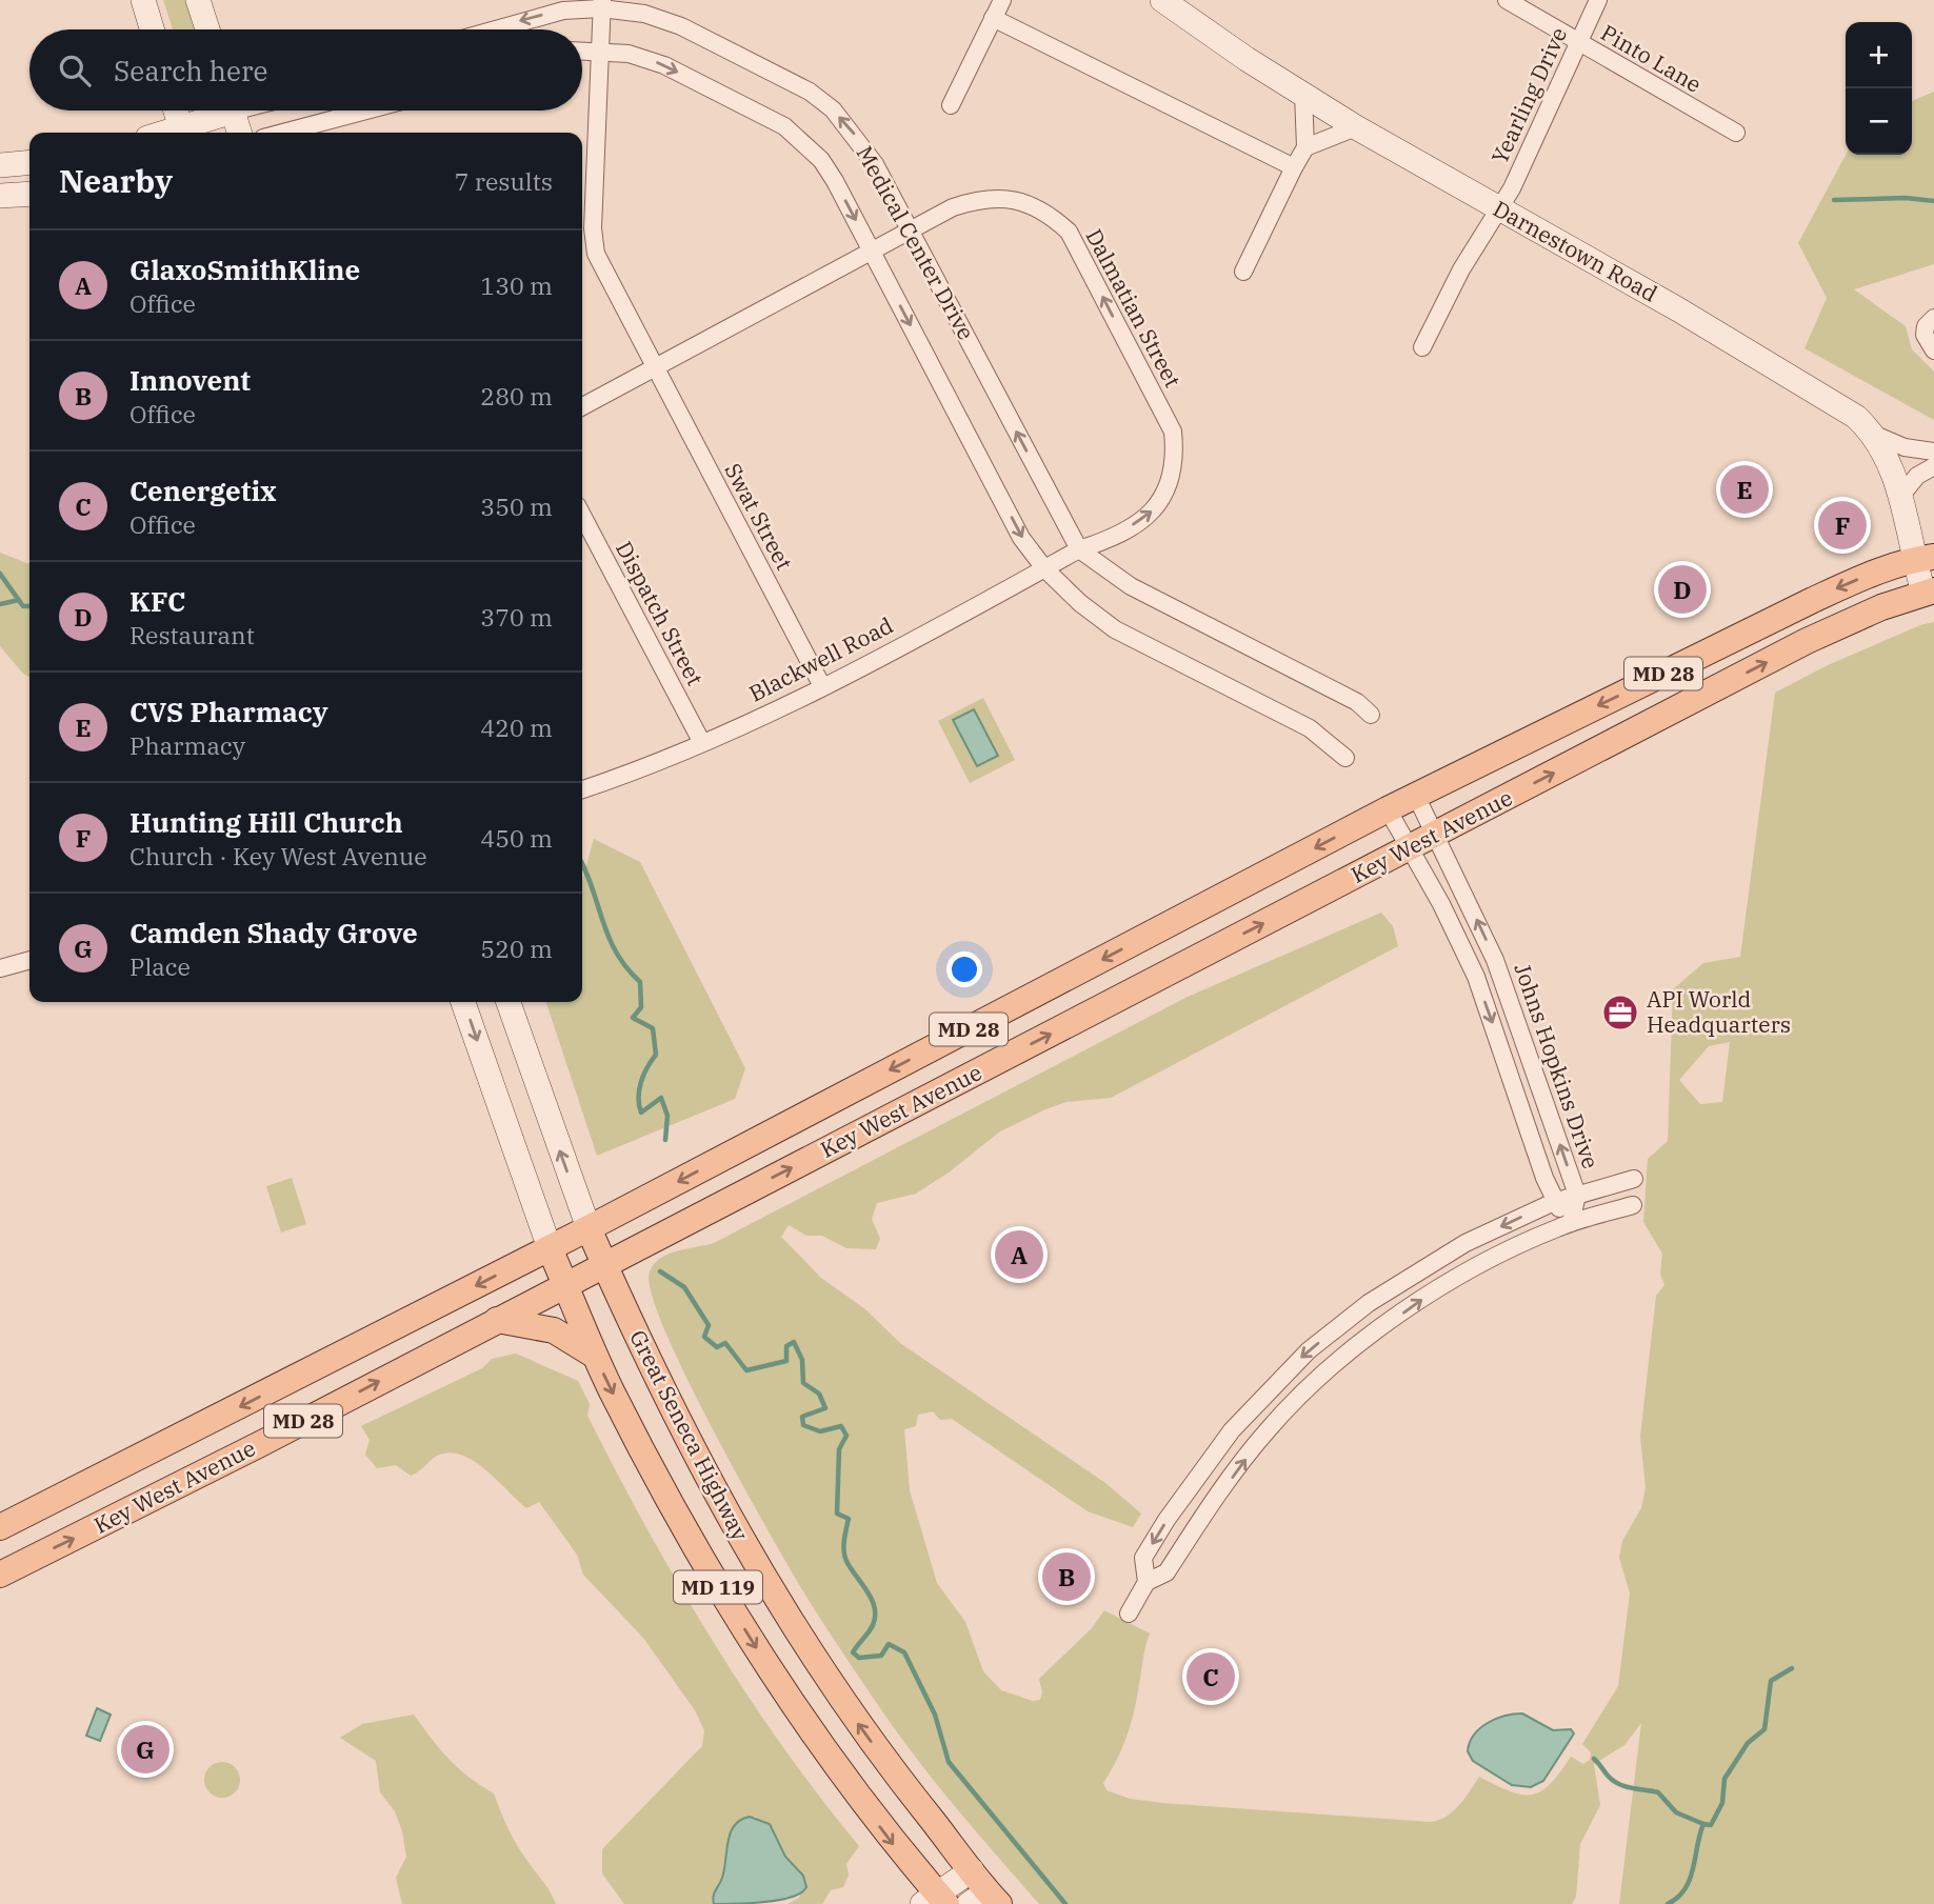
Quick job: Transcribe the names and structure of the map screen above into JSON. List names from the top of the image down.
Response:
{
  "streets": {
    "main road": [
      "Darnestown Road",
      "MD 28",
      "Key West Avenue",
      "Great Seneca Highway",
      "MD 119"
    ],
    "street": [
      "Pinto Lane",
      "Yearling Drive",
      "Medical Center Drive",
      "Dalmatian Street",
      "Swat Street",
      "Dispatch Street",
      "Blackwell Road",
      "Johns Hopkins Drive"
    ]
  },
  "crossings": [
    ["Pinto Lane", "Yearling Drive"],
    ["Yearling Drive", "Darnestown Road"],
    ["Medical Center Drive", "Dalmatian Street"],
    ["Medical Center Drive", "Swat Street"],
    ["Medical Center Drive", "Blackwell Road"],
    ["Darnestown Road", "Key West Avenue"],
    ["Dalmatian Street", "Swat Street"],
    ["Dalmatian Street", "Blackwell Road"],
    ["Swat Street", "Blackwell Road"],
    ["Dispatch Street", "Blackwell Road"],
    ["Key West Avenue", "Johns Hopkins Drive"],
    ["Key West Avenue", "Great Seneca Highway"]
  ],
  "places": {
    "office": ["API World Headquarters"]
  },
  "page": {
    "map_buttons": ["+", "−"],
    "search": "Search here",
    "heading": ["Nearby", "7 results"],
    "list": [
      {
        "mark": "A",
        "name": "GlaxoSmithKline",
        "note": "Office",
        "value": "130 m"
      },
      {
        "mark": "B",
        "name": "Innovent",
        "note": "Office",
        "value": "280 m"
      },
      {
        "mark": "C",
        "name": "Cenergetix",
        "note": "Office",
        "value": "350 m"
      },
      {
        "mark": "D",
        "name": "KFC",
        "note": "Restaurant",
        "value": "370 m"
      },
      {
        "mark": "E",
        "name": "CVS Pharmacy",
        "note": "Pharmacy",
        "value": "420 m"
      },
      {
        "mark": "F",
        "name": "Hunting Hill Church",
        "note": "Church · Key West Avenue",
        "value": "450 m"
      },
      {
        "mark": "G",
        "name": "Camden Shady Grove",
        "note": "Place",
        "value": "520 m"
      }
    ],
    "pins": [
      "E",
      "F",
      "D",
      "A",
      "B",
      "C",
      "G"
    ]
  }
}
